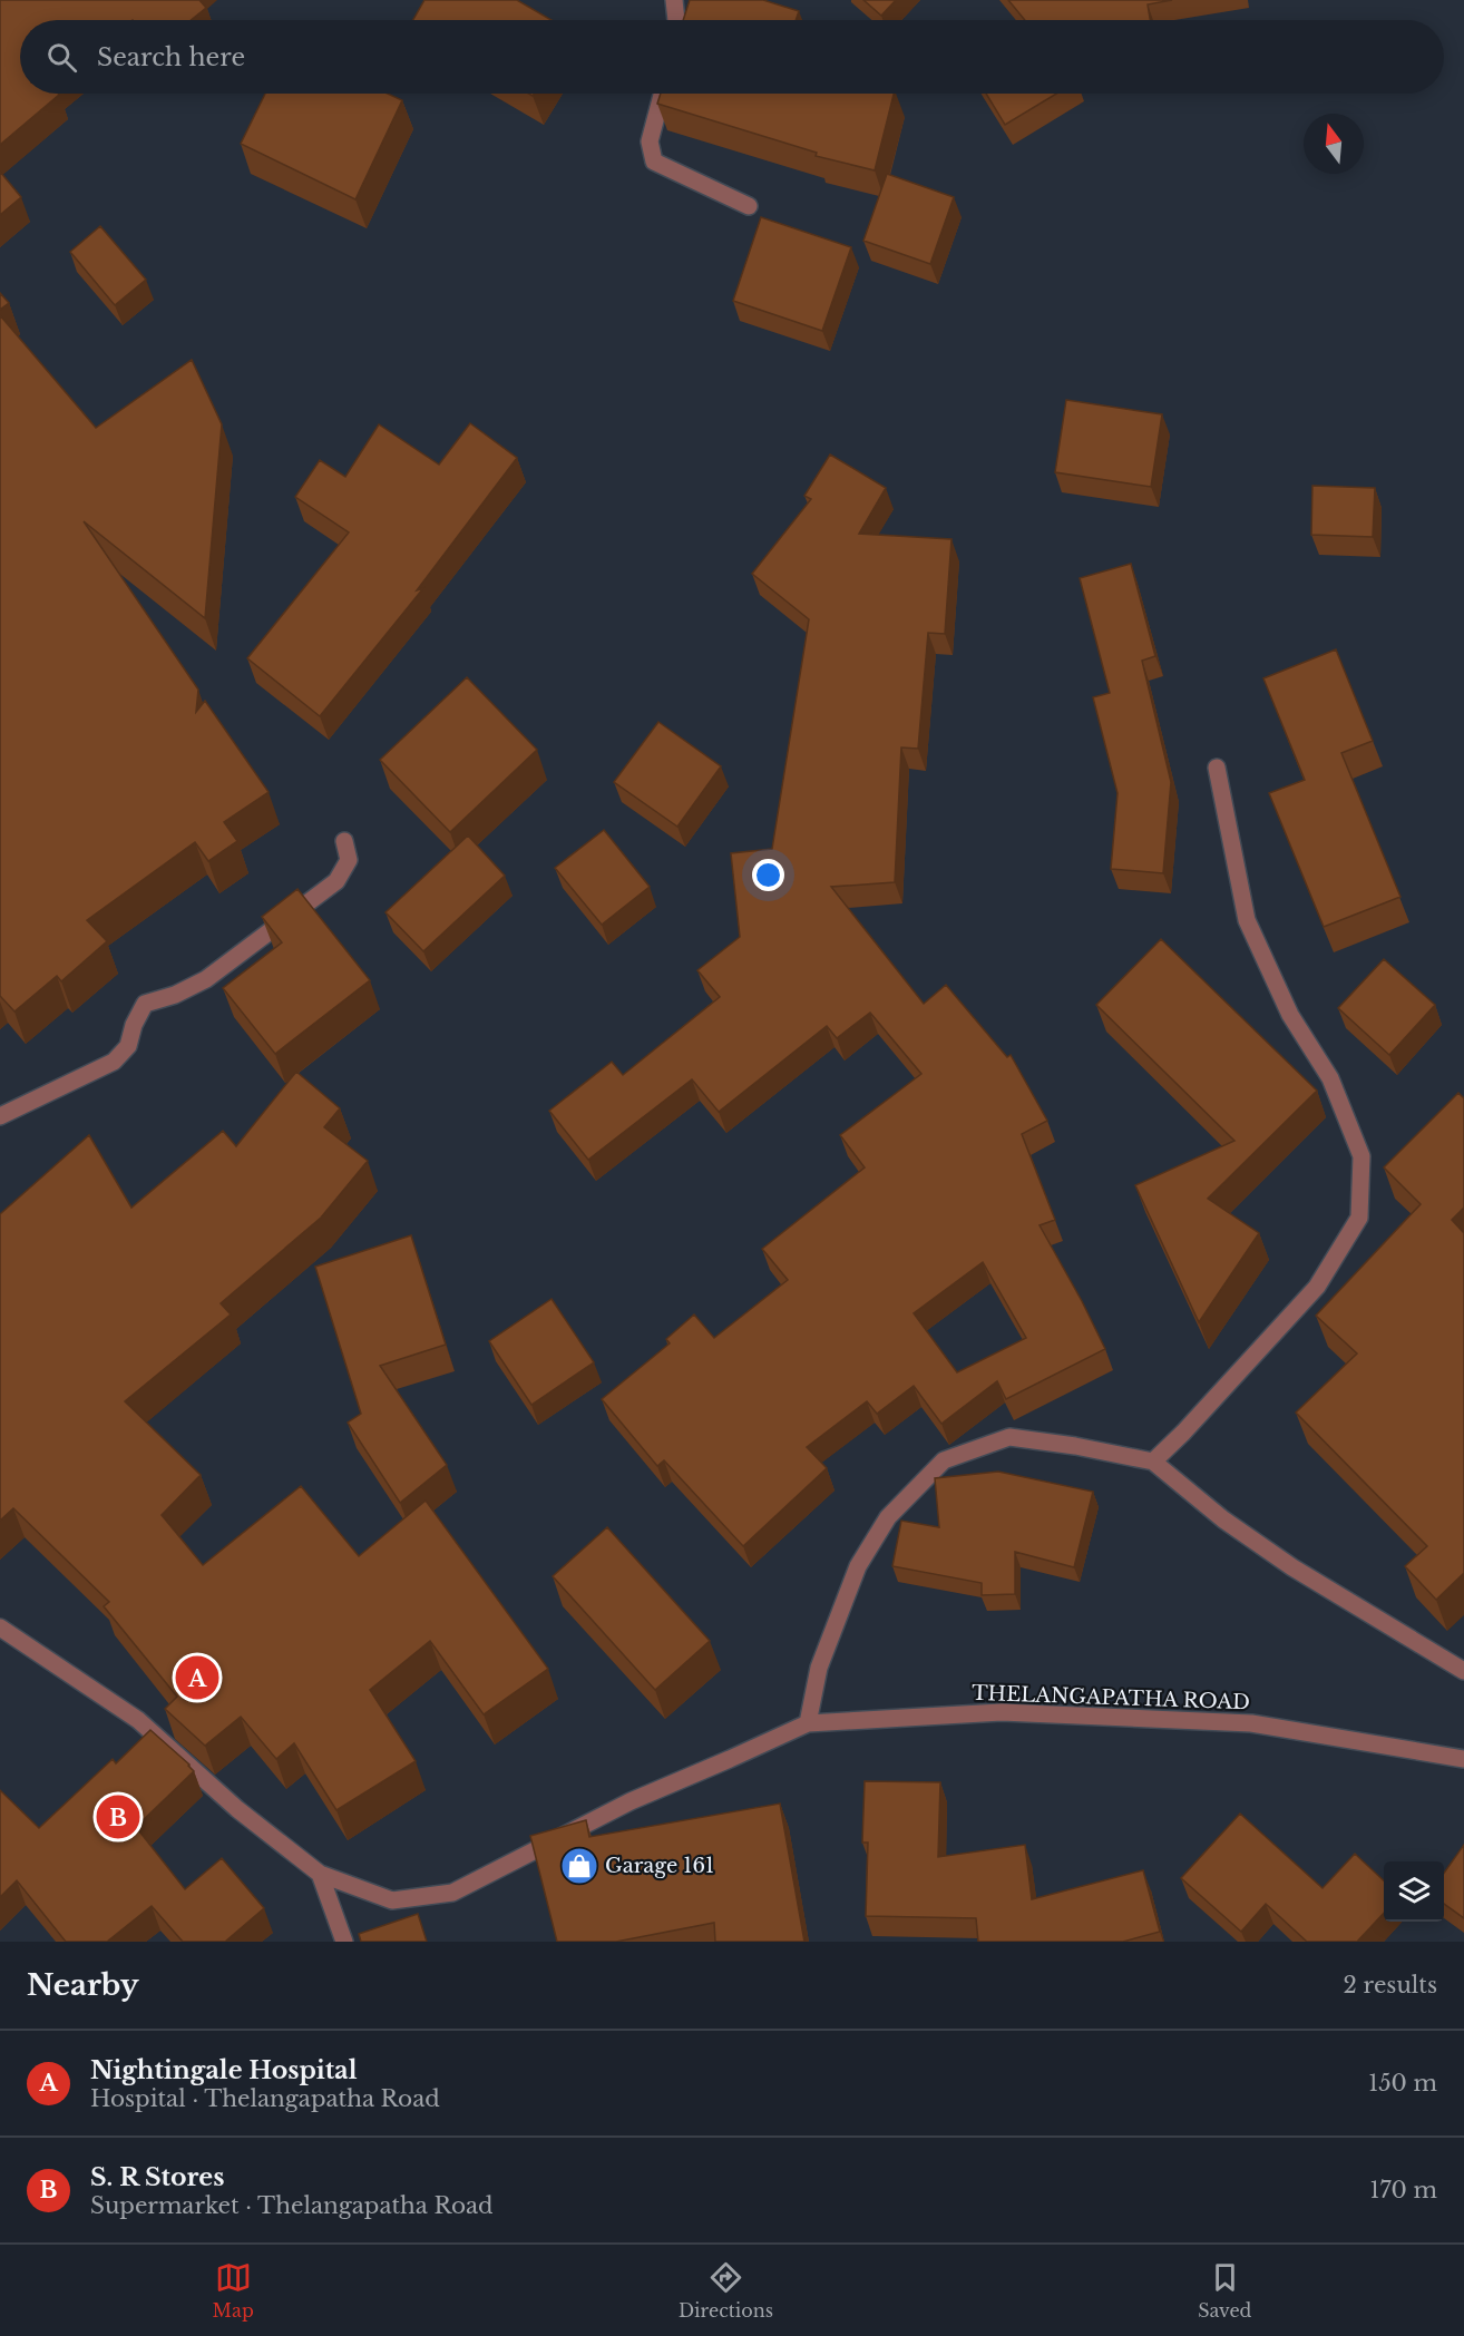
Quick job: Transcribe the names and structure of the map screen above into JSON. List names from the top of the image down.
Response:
{
  "streets": {
    "street": ["THELANGAPATHA ROAD"]
  },
  "places": {
    "shop": ["Garage 161"]
  },
  "north": "top",
  "page": {
    "search": "Search here",
    "pins": ["A", "B"],
    "heading": ["Nearby", "2 results"],
    "list": [
      {
        "mark": "A",
        "name": "Nightingale Hospital",
        "note": "Hospital · Thelangapatha Road",
        "value": "150 m"
      },
      {
        "mark": "B",
        "name": "S. R Stores",
        "note": "Supermarket · Thelangapatha Road",
        "value": "170 m"
      }
    ],
    "nav": ["Map", "Directions", "Saved"]
  }
}
